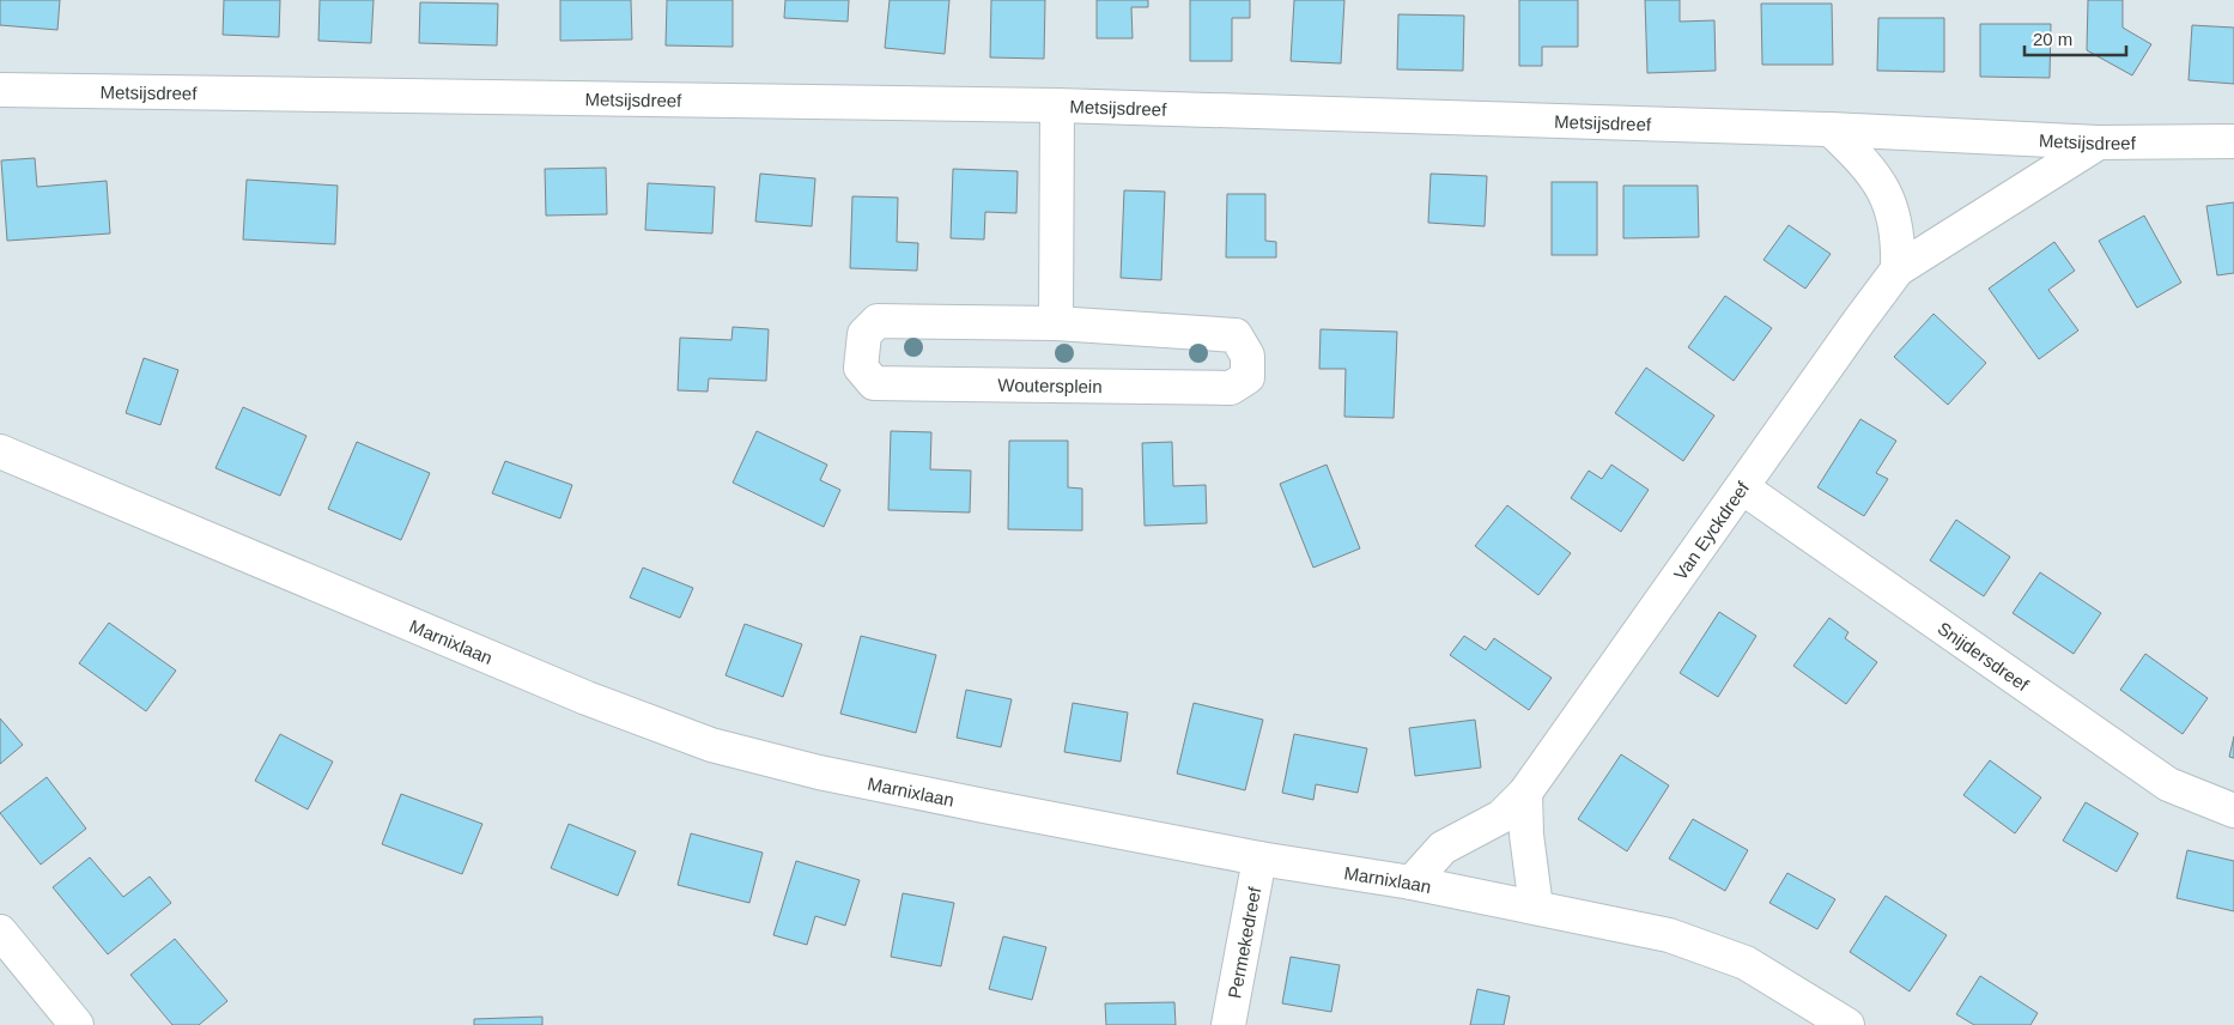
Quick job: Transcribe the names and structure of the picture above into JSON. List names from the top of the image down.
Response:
{
  "streets": {
    "street": [
      "Metsijsdreef",
      "Woutersplein",
      "Van Eyckdreef",
      "Marnixlaan",
      "Snijdersdreef",
      "Permekedreef"
    ]
  },
  "crossings": [
    ["Metsijsdreef", "Van Eyckdreef"],
    ["Van Eyckdreef", "Marnixlaan"],
    ["Van Eyckdreef", "Snijdersdreef"],
    ["Marnixlaan", "Permekedreef"]
  ],
  "scale_bar": "20 m"
}
